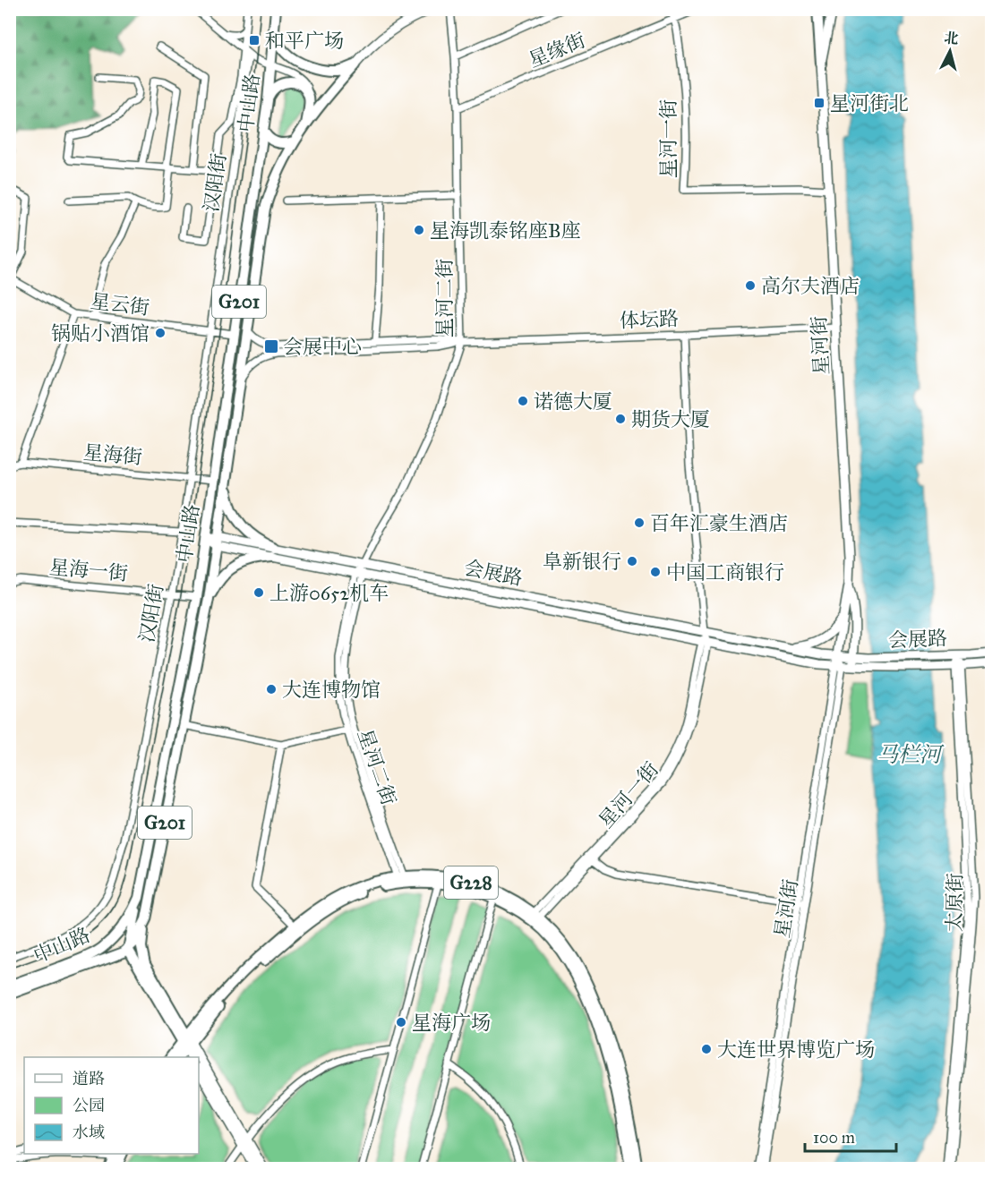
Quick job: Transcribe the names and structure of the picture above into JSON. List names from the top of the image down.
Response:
{
  "streets": {
    "highway": ["中山路", "G201", "G228"],
    "main road": ["星河街", "会展路"],
    "street": [
      "星缘街",
      "星河一街",
      "汉阳街",
      "星河二街",
      "星云街",
      "体坛路",
      "星海街",
      "星海一街",
      "太原街"
    ]
  },
  "crossings": [
    ["星缘街", "星河一街"],
    ["星缘街", "星河二街"],
    ["中山路", "星云街"],
    ["中山路", "体坛路"],
    ["中山路", "星海街"],
    ["中山路", "星海一街"],
    ["中山路", "会展路"],
    ["星河一街", "体坛路"],
    ["星河一街", "星河街"],
    ["星河一街", "会展路"],
    ["星河一街", "G228"],
    ["汉阳街", "星云街"],
    ["汉阳街", "星海街"],
    ["汉阳街", "星海一街"],
    ["星河二街", "体坛路"],
    ["星河二街", "会展路"],
    ["星河二街", "G228"],
    ["体坛路", "星河街"],
    ["星河街", "会展路"],
    ["会展路", "太原街"]
  ],
  "water": ["马栏河"],
  "places": {
    "transit": ["和平广场", "星河街北", "会展中心"],
    "other": [
      "星海凯泰铭座B座",
      "高尔夫酒店",
      "锅贴小酒馆",
      "诺德大厦",
      "期货大厦",
      "百年汇豪生酒店",
      "阜新银行",
      "中国工商银行",
      "上游0652机车",
      "大连博物馆",
      "星海广场",
      "大连世界博览广场"
    ]
  },
  "legend": ["道路", "公园", "水域"],
  "scale_bar": "100 m",
  "north": "top"
}
